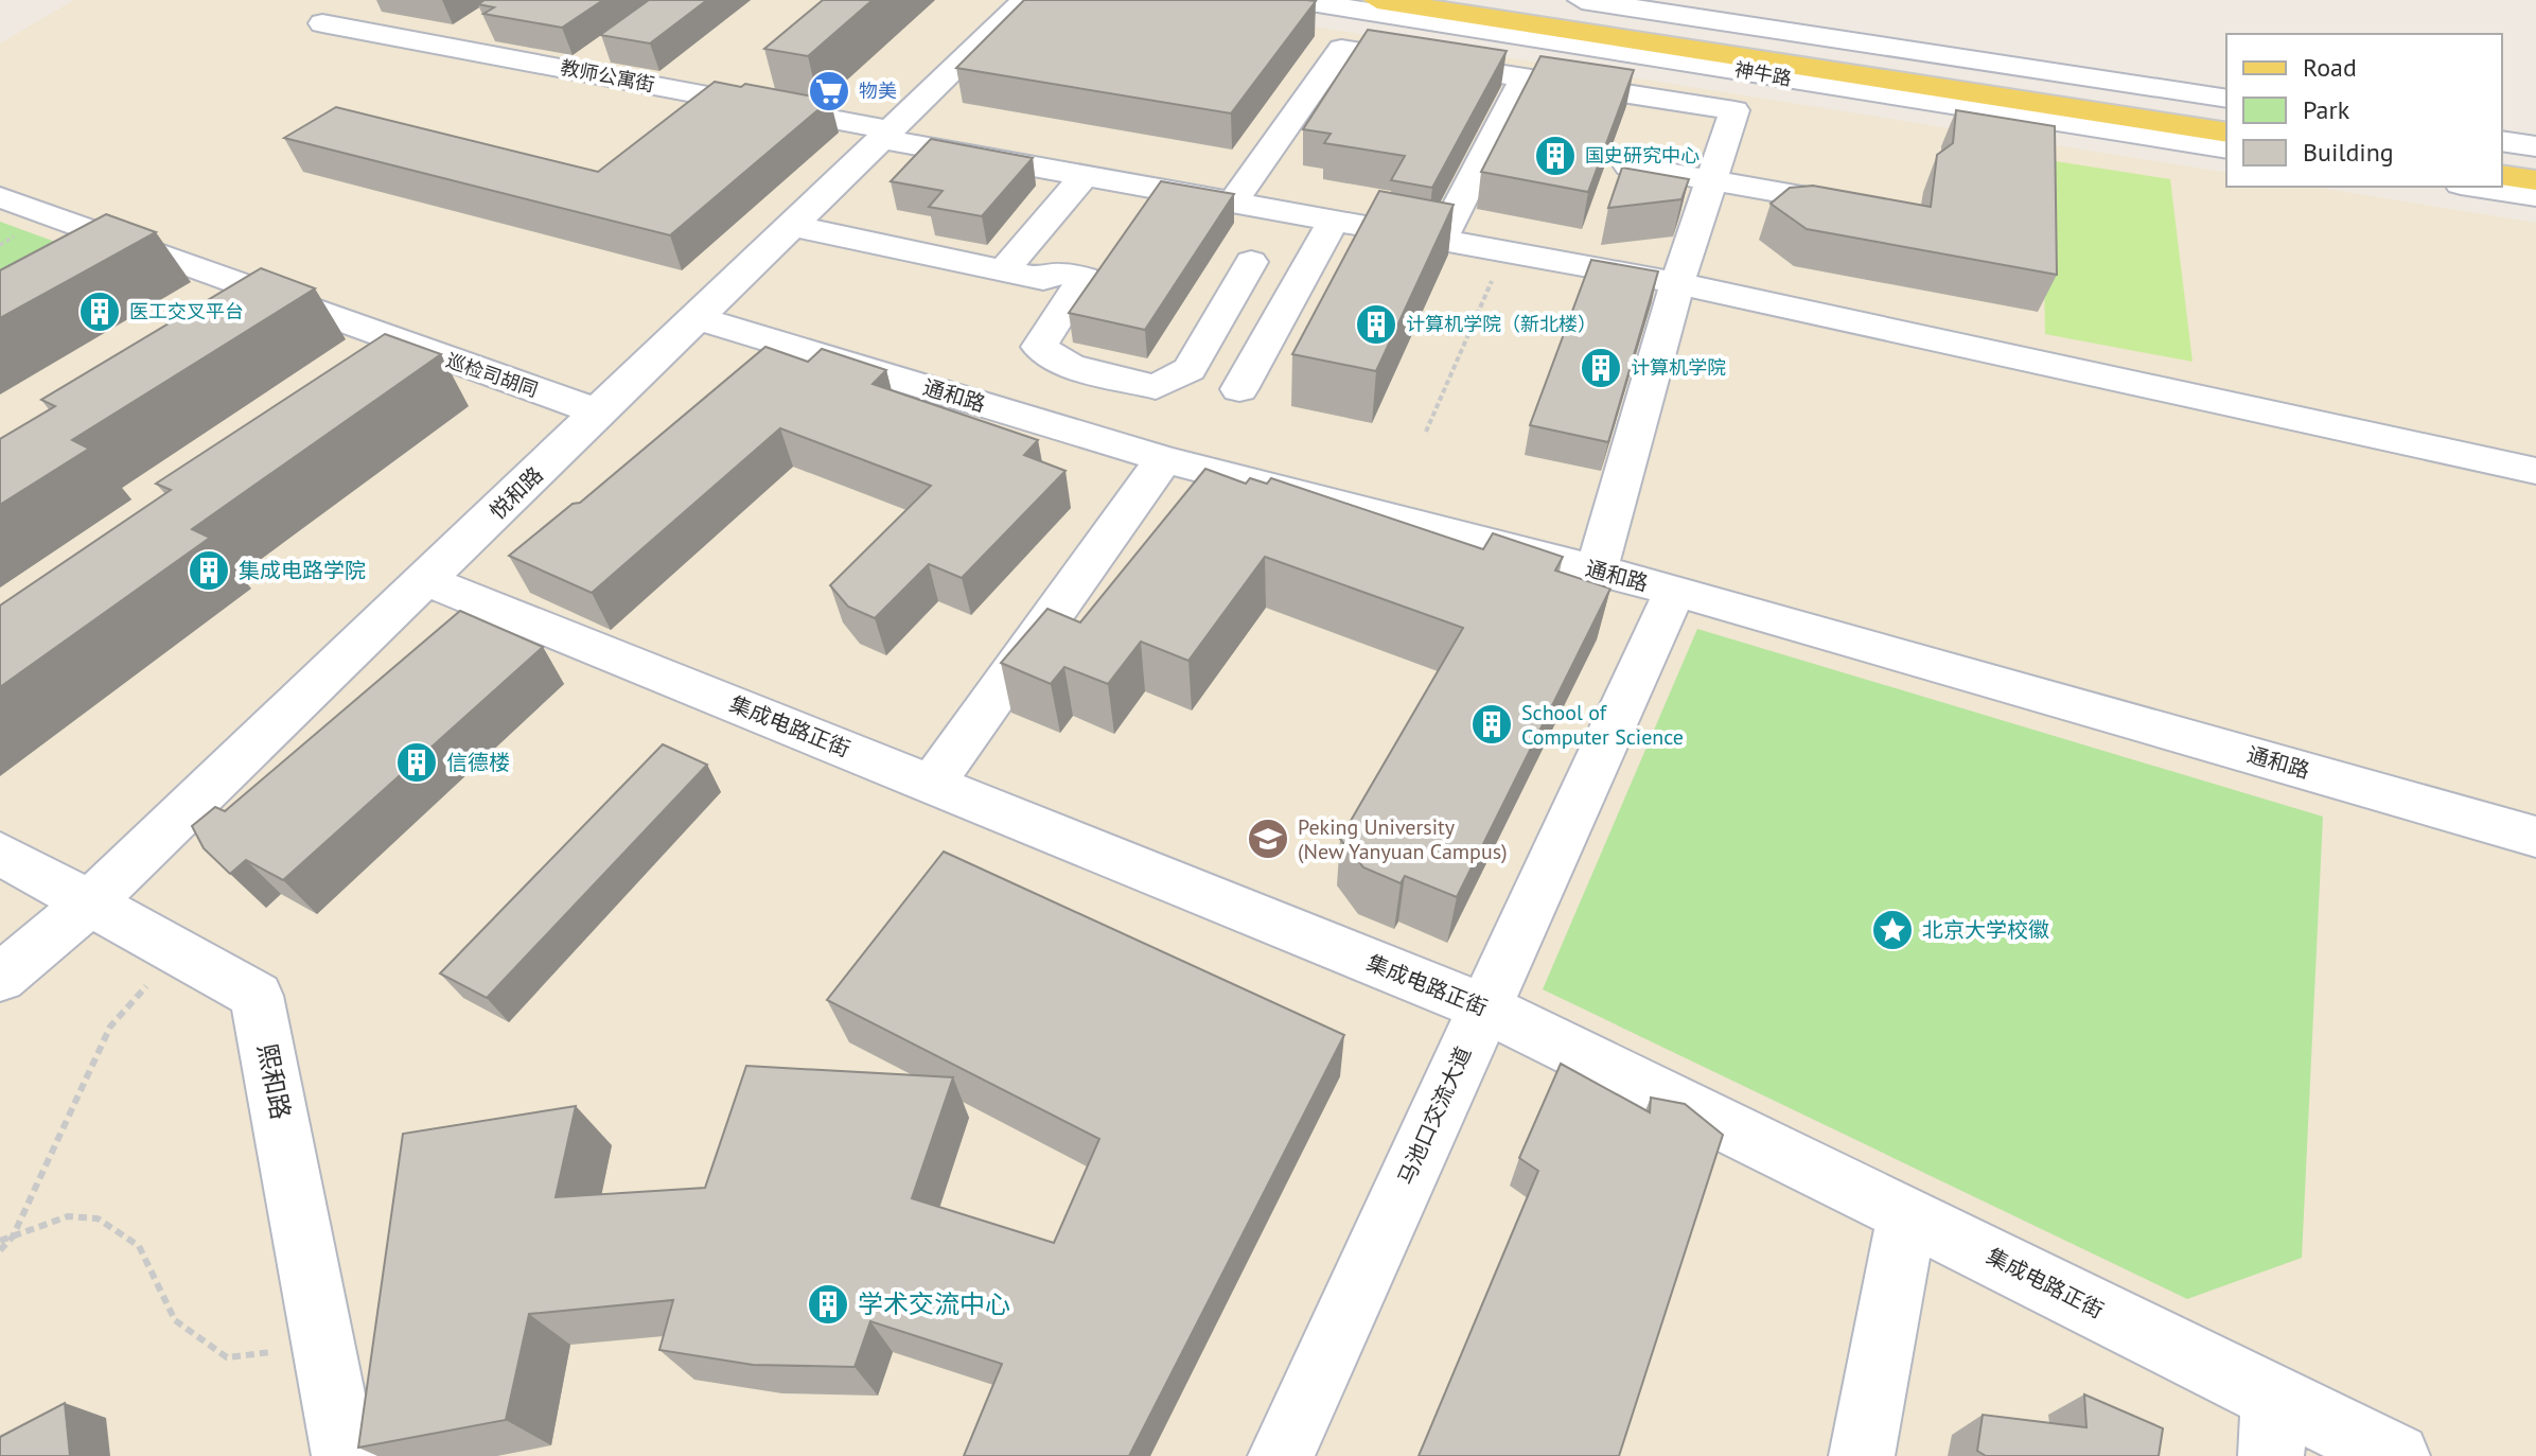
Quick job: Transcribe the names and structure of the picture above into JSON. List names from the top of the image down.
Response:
{
  "streets": {
    "main road": ["神牛路"],
    "street": [
      "教师公寓街",
      "巡检司胡同",
      "通和路",
      "悦和路",
      "集成电路正街",
      "熙和路",
      "马池口交流大道"
    ]
  },
  "crossings": [
    ["教师公寓街", "悦和路"],
    ["巡检司胡同", "悦和路"],
    ["通和路", "悦和路"],
    ["通和路", "马池口交流大道"],
    ["悦和路", "集成电路正街"],
    ["悦和路", "熙和路"],
    ["集成电路正街", "马池口交流大道"]
  ],
  "places": {
    "supermarket": ["物美"],
    "building": [
      "国史研究中心",
      "医工交叉平台",
      "计算机学院（新北楼）",
      "计算机学院",
      "集成电路学院",
      "School of Computer Science",
      "信德楼",
      "学术交流中心"
    ],
    "school or university": ["Peking University (New Yanyuan Campus)"],
    "place": ["北京大学校徽"]
  },
  "legend": ["Road", "Park", "Building"]
}
